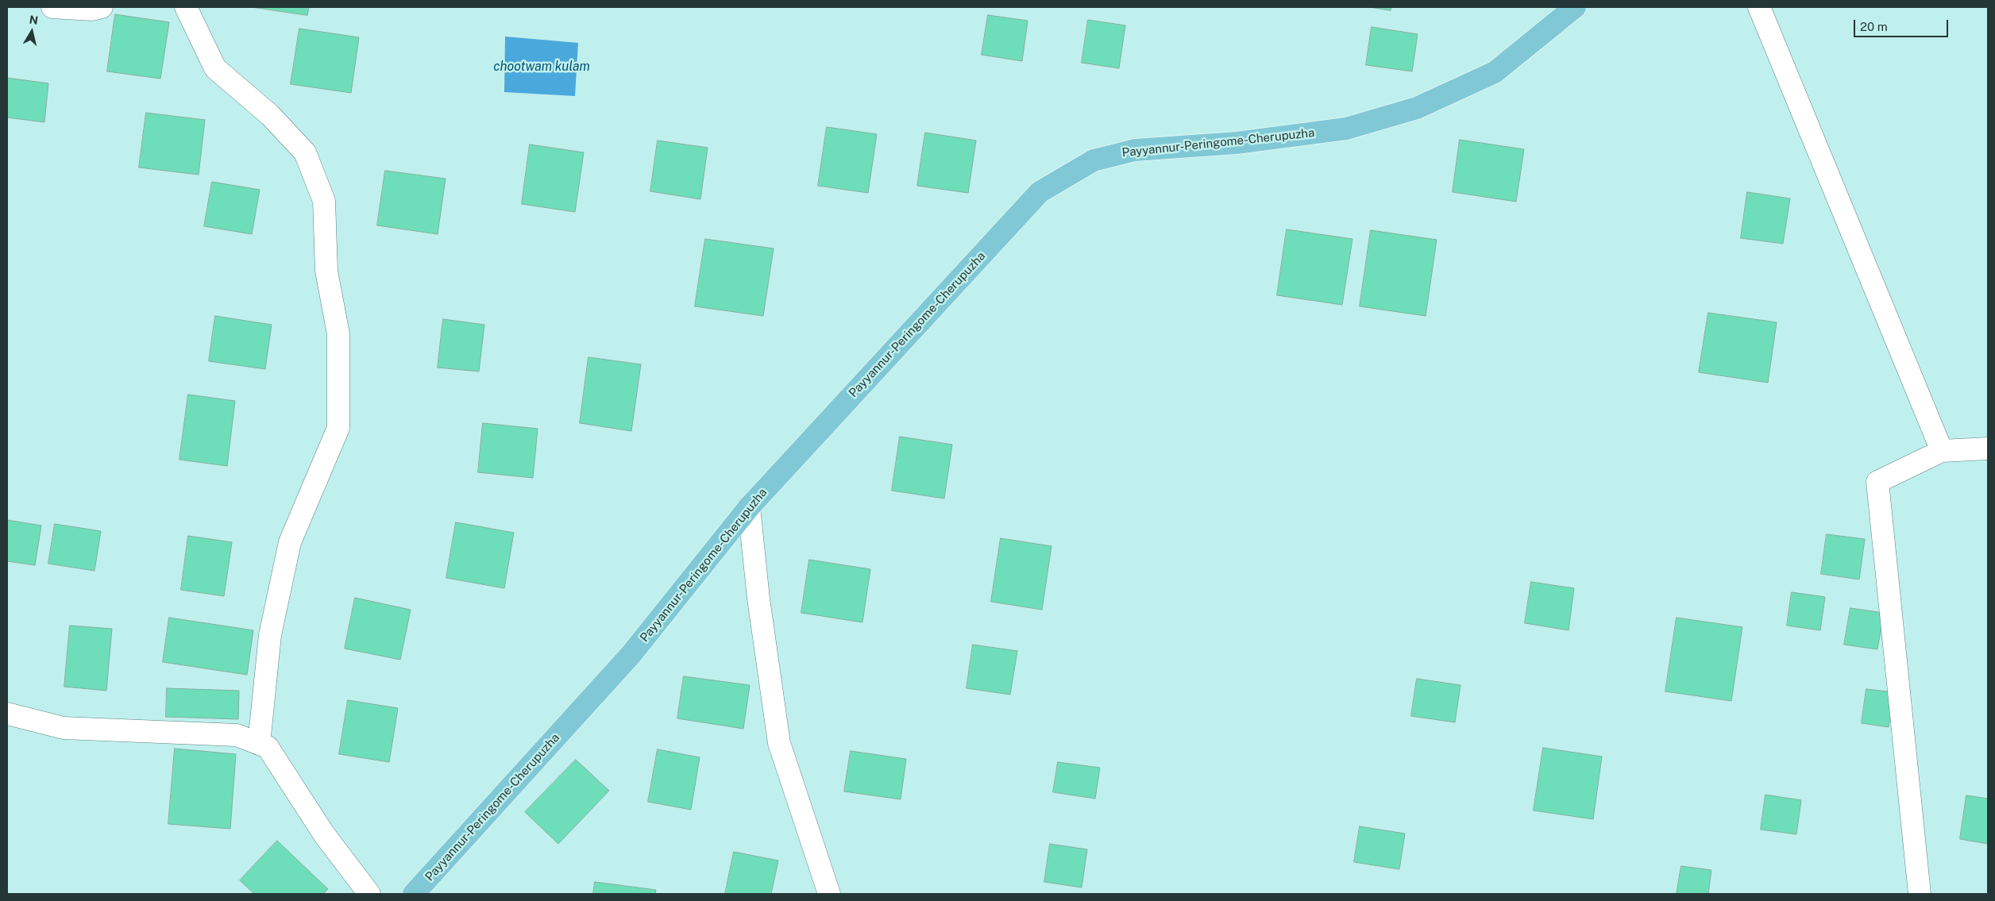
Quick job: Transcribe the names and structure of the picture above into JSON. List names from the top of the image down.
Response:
{
  "streets": {
    "main road": ["Payyannur-Peringome-Cherupuzha"]
  },
  "water": ["chootwam kulam"],
  "scale_bar": "20 m",
  "north": "top"
}
